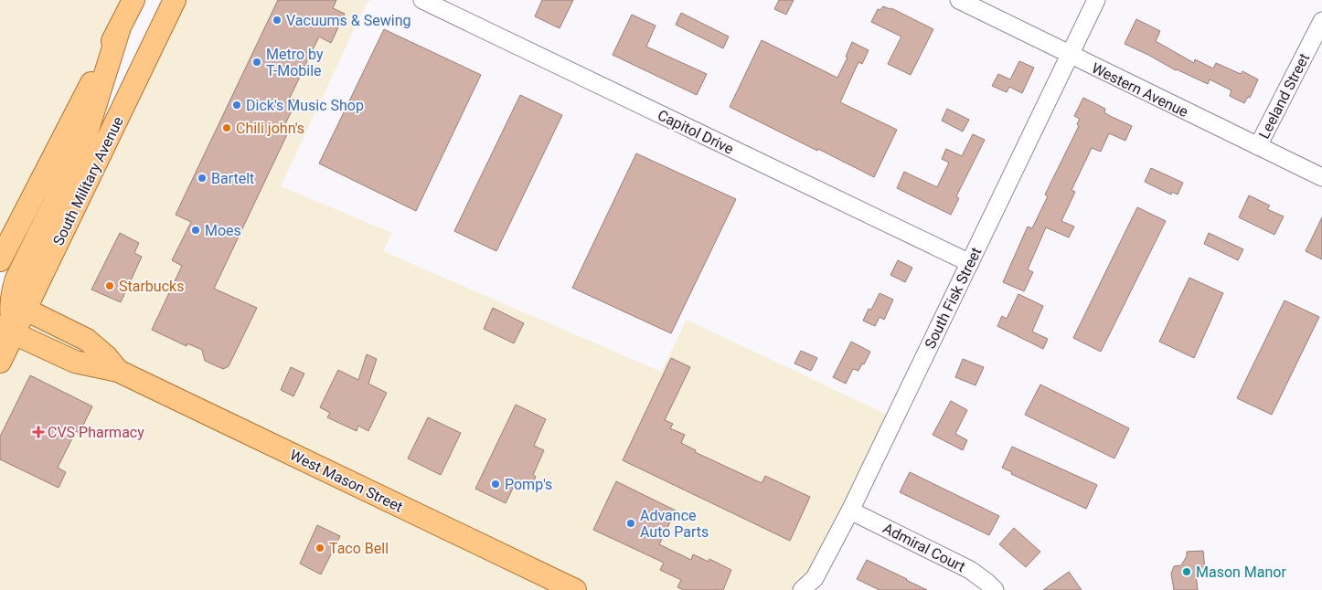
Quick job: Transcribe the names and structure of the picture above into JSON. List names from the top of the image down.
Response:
{
  "streets": {
    "main road": ["South Military Avenue", "West Mason Street"],
    "street": [
      "Western Avenue",
      "Leeland Street",
      "Capitol Drive",
      "South Fisk Street",
      "Admiral Court"
    ]
  },
  "crossings": [
    ["Western Avenue", "Leeland Street"],
    ["Western Avenue", "South Fisk Street"],
    ["Capitol Drive", "South Fisk Street"],
    ["South Military Avenue", "West Mason Street"],
    ["South Fisk Street", "Admiral Court"]
  ],
  "places": {
    "other": [
      "Vacuums & Sewing",
      "Metro by T-Mobile",
      "Dick's Music Shop",
      "Chili john's",
      "Bartelt",
      "Moes",
      "Starbucks",
      "Pomp's",
      "Advance Auto Parts",
      "Taco Bell",
      "Mason Manor"
    ],
    "health": ["CVS Pharmacy"]
  }
}
